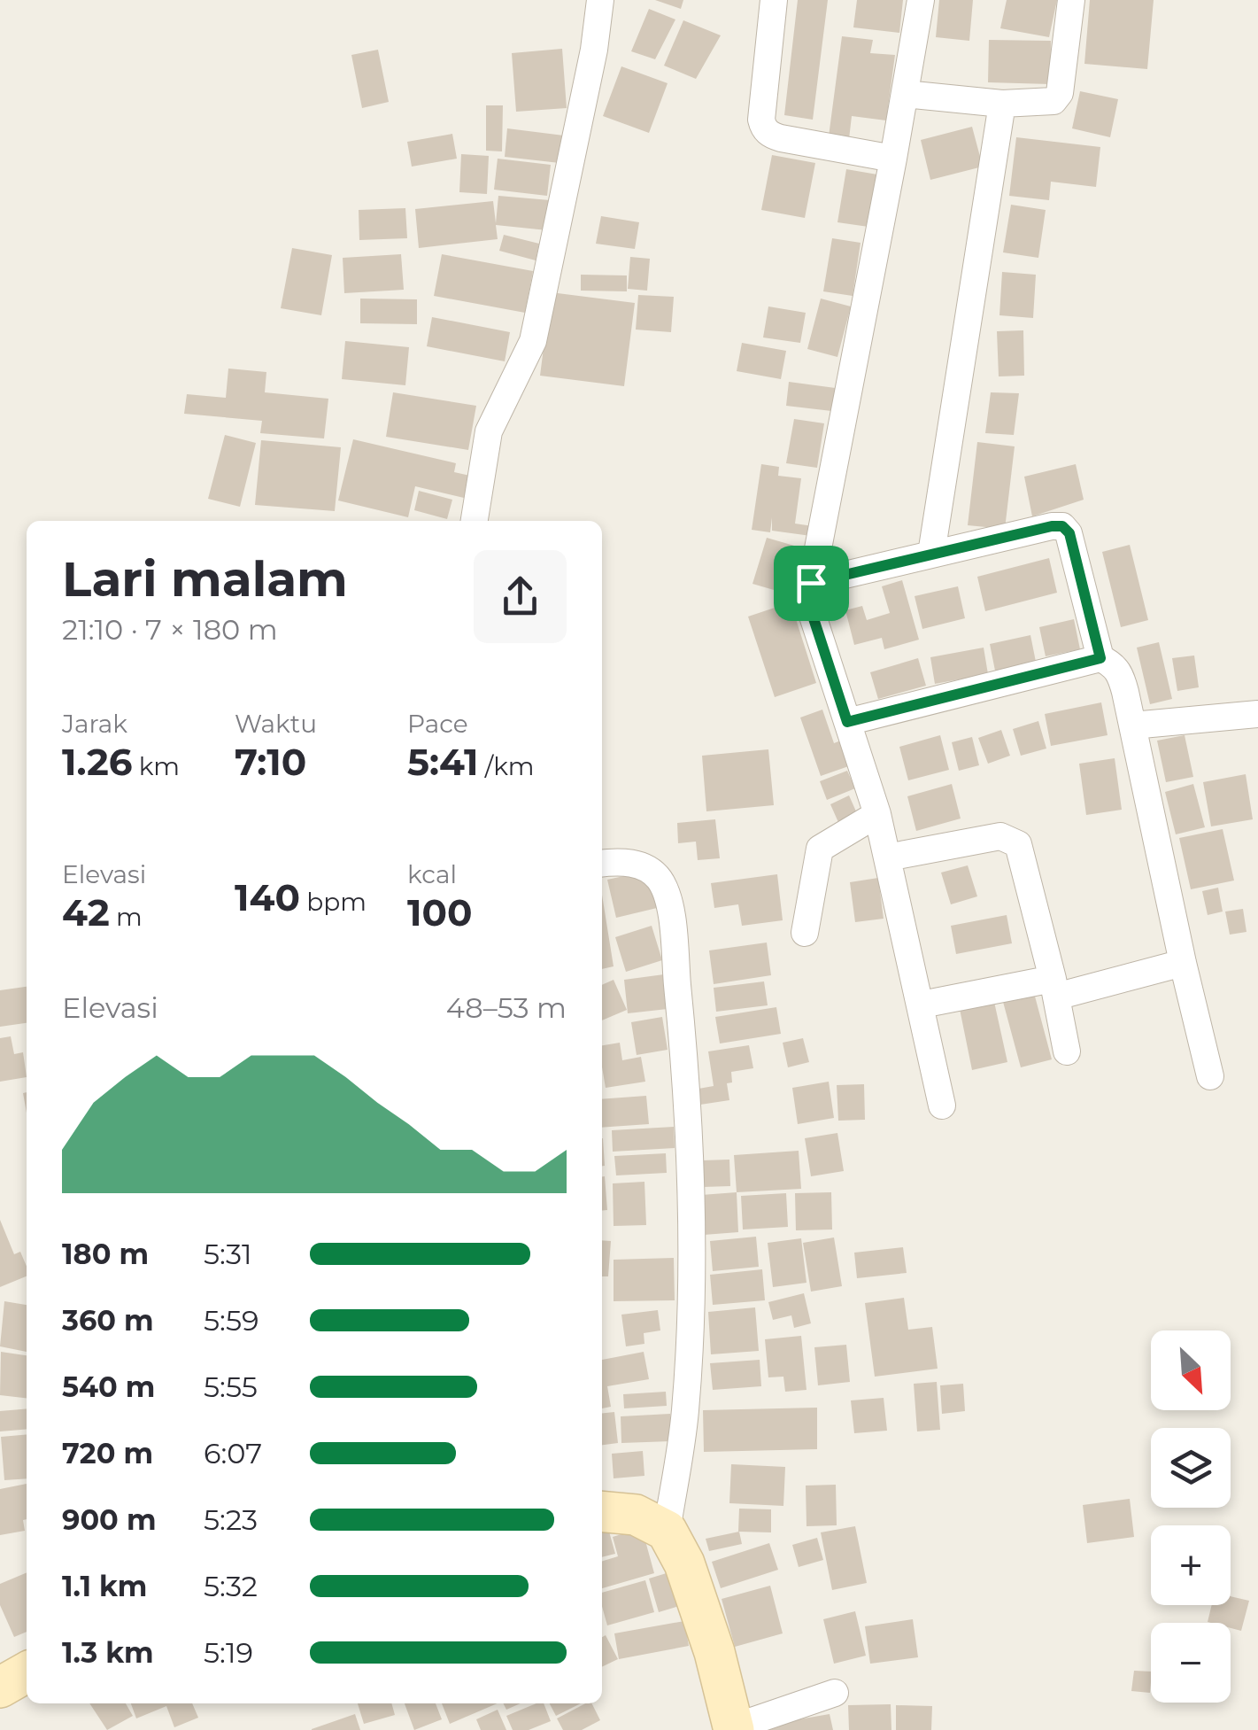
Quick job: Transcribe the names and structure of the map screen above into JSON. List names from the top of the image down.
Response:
{
  "north": "bottom right",
  "page": {
    "heading": ["Lari malam", "21:10 · 7 × 180 m"],
    "stats": [
      ["Jarak", "1.26 km"],
      ["Waktu", "7:10"],
      ["Pace", "5:41 /km"],
      ["Elevasi", "42 m"],
      ["140 bpm"],
      ["kcal", "100"]
    ],
    "chart": ["Elevasi", "48–53 m"],
    "list": [
      {
        "name": "180 m",
        "note": "5:31"
      },
      {
        "name": "360 m",
        "note": "5:59"
      },
      {
        "name": "540 m",
        "note": "5:55"
      },
      {
        "name": "720 m",
        "note": "6:07"
      },
      {
        "name": "900 m",
        "note": "5:23"
      },
      {
        "name": "1.1 km",
        "note": "5:32"
      },
      {
        "name": "1.3 km",
        "note": "5:19"
      }
    ],
    "map_buttons": ["+", "−"]
  }
}
